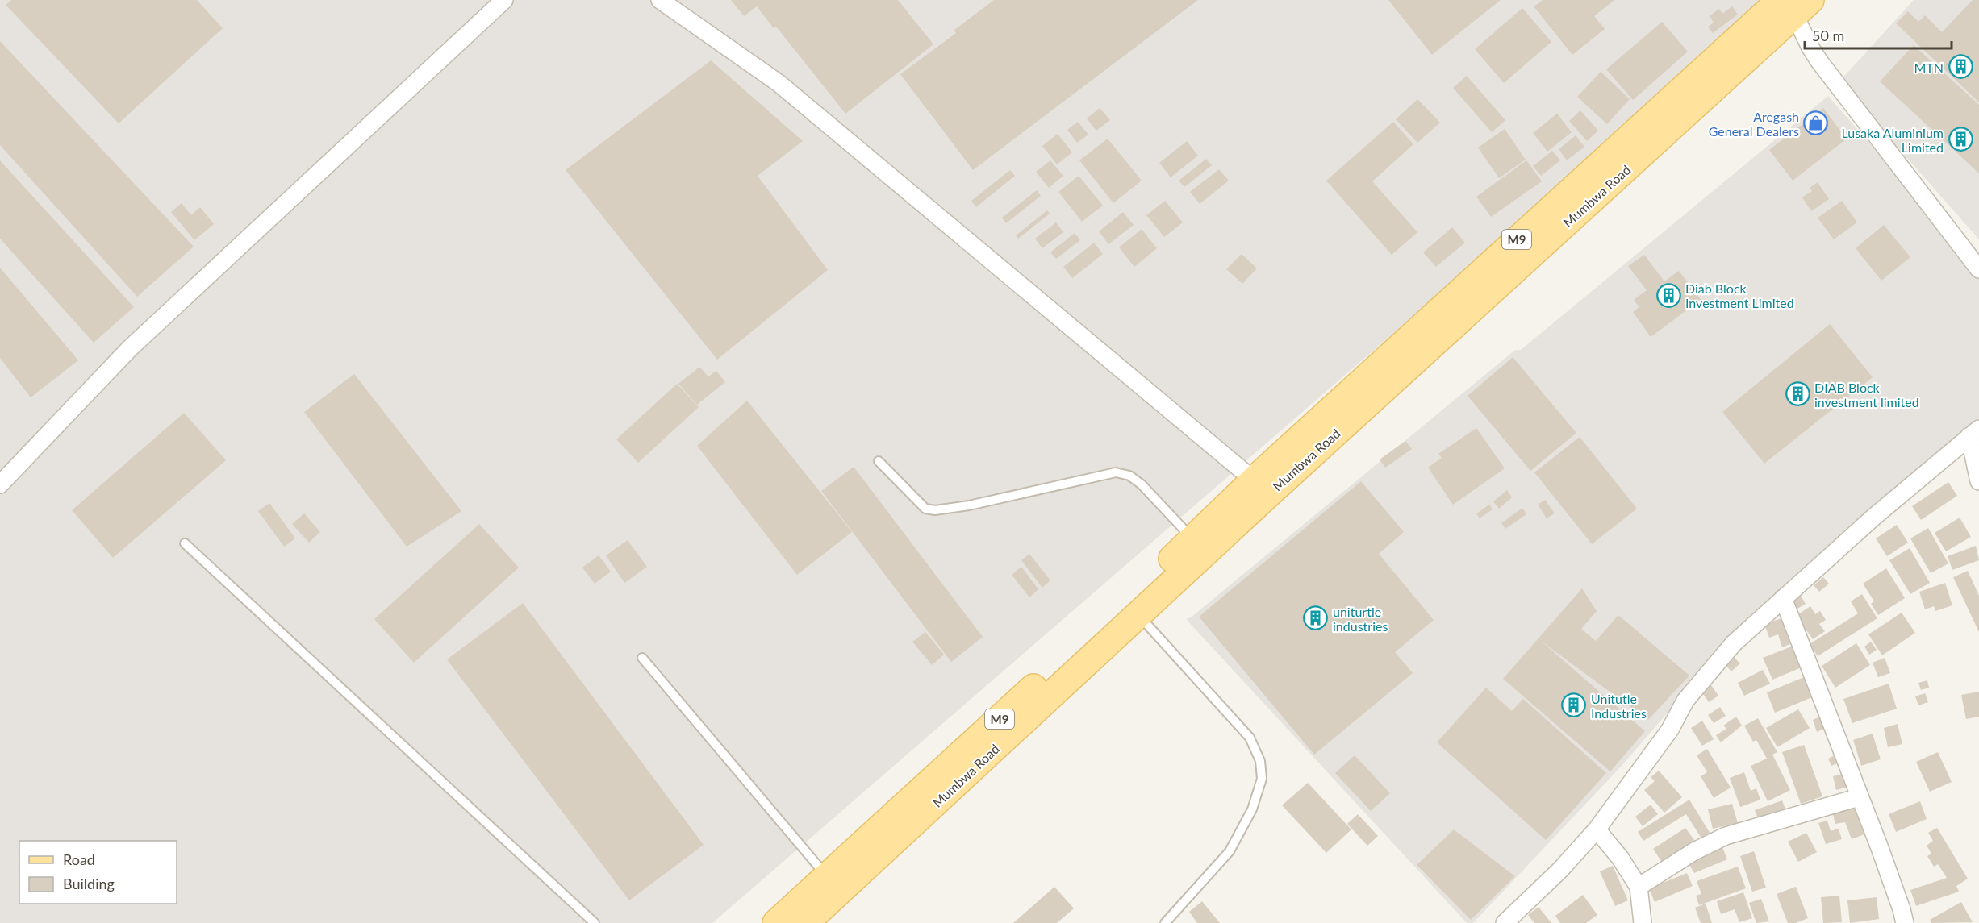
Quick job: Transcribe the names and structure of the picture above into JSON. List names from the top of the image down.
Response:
{
  "streets": {
    "main road": ["Mumbwa Road", "M9"]
  },
  "places": {
    "building": [
      "MTN",
      "Lusaka Aluminium Limited",
      "Diab Block Investment Limited",
      "DIAB Block investment limited",
      "uniturtle industries",
      "Unitutle Industries"
    ],
    "shop": ["Aregash General Dealers"]
  },
  "legend": ["Road", "Building"],
  "scale_bar": "50 m"
}
